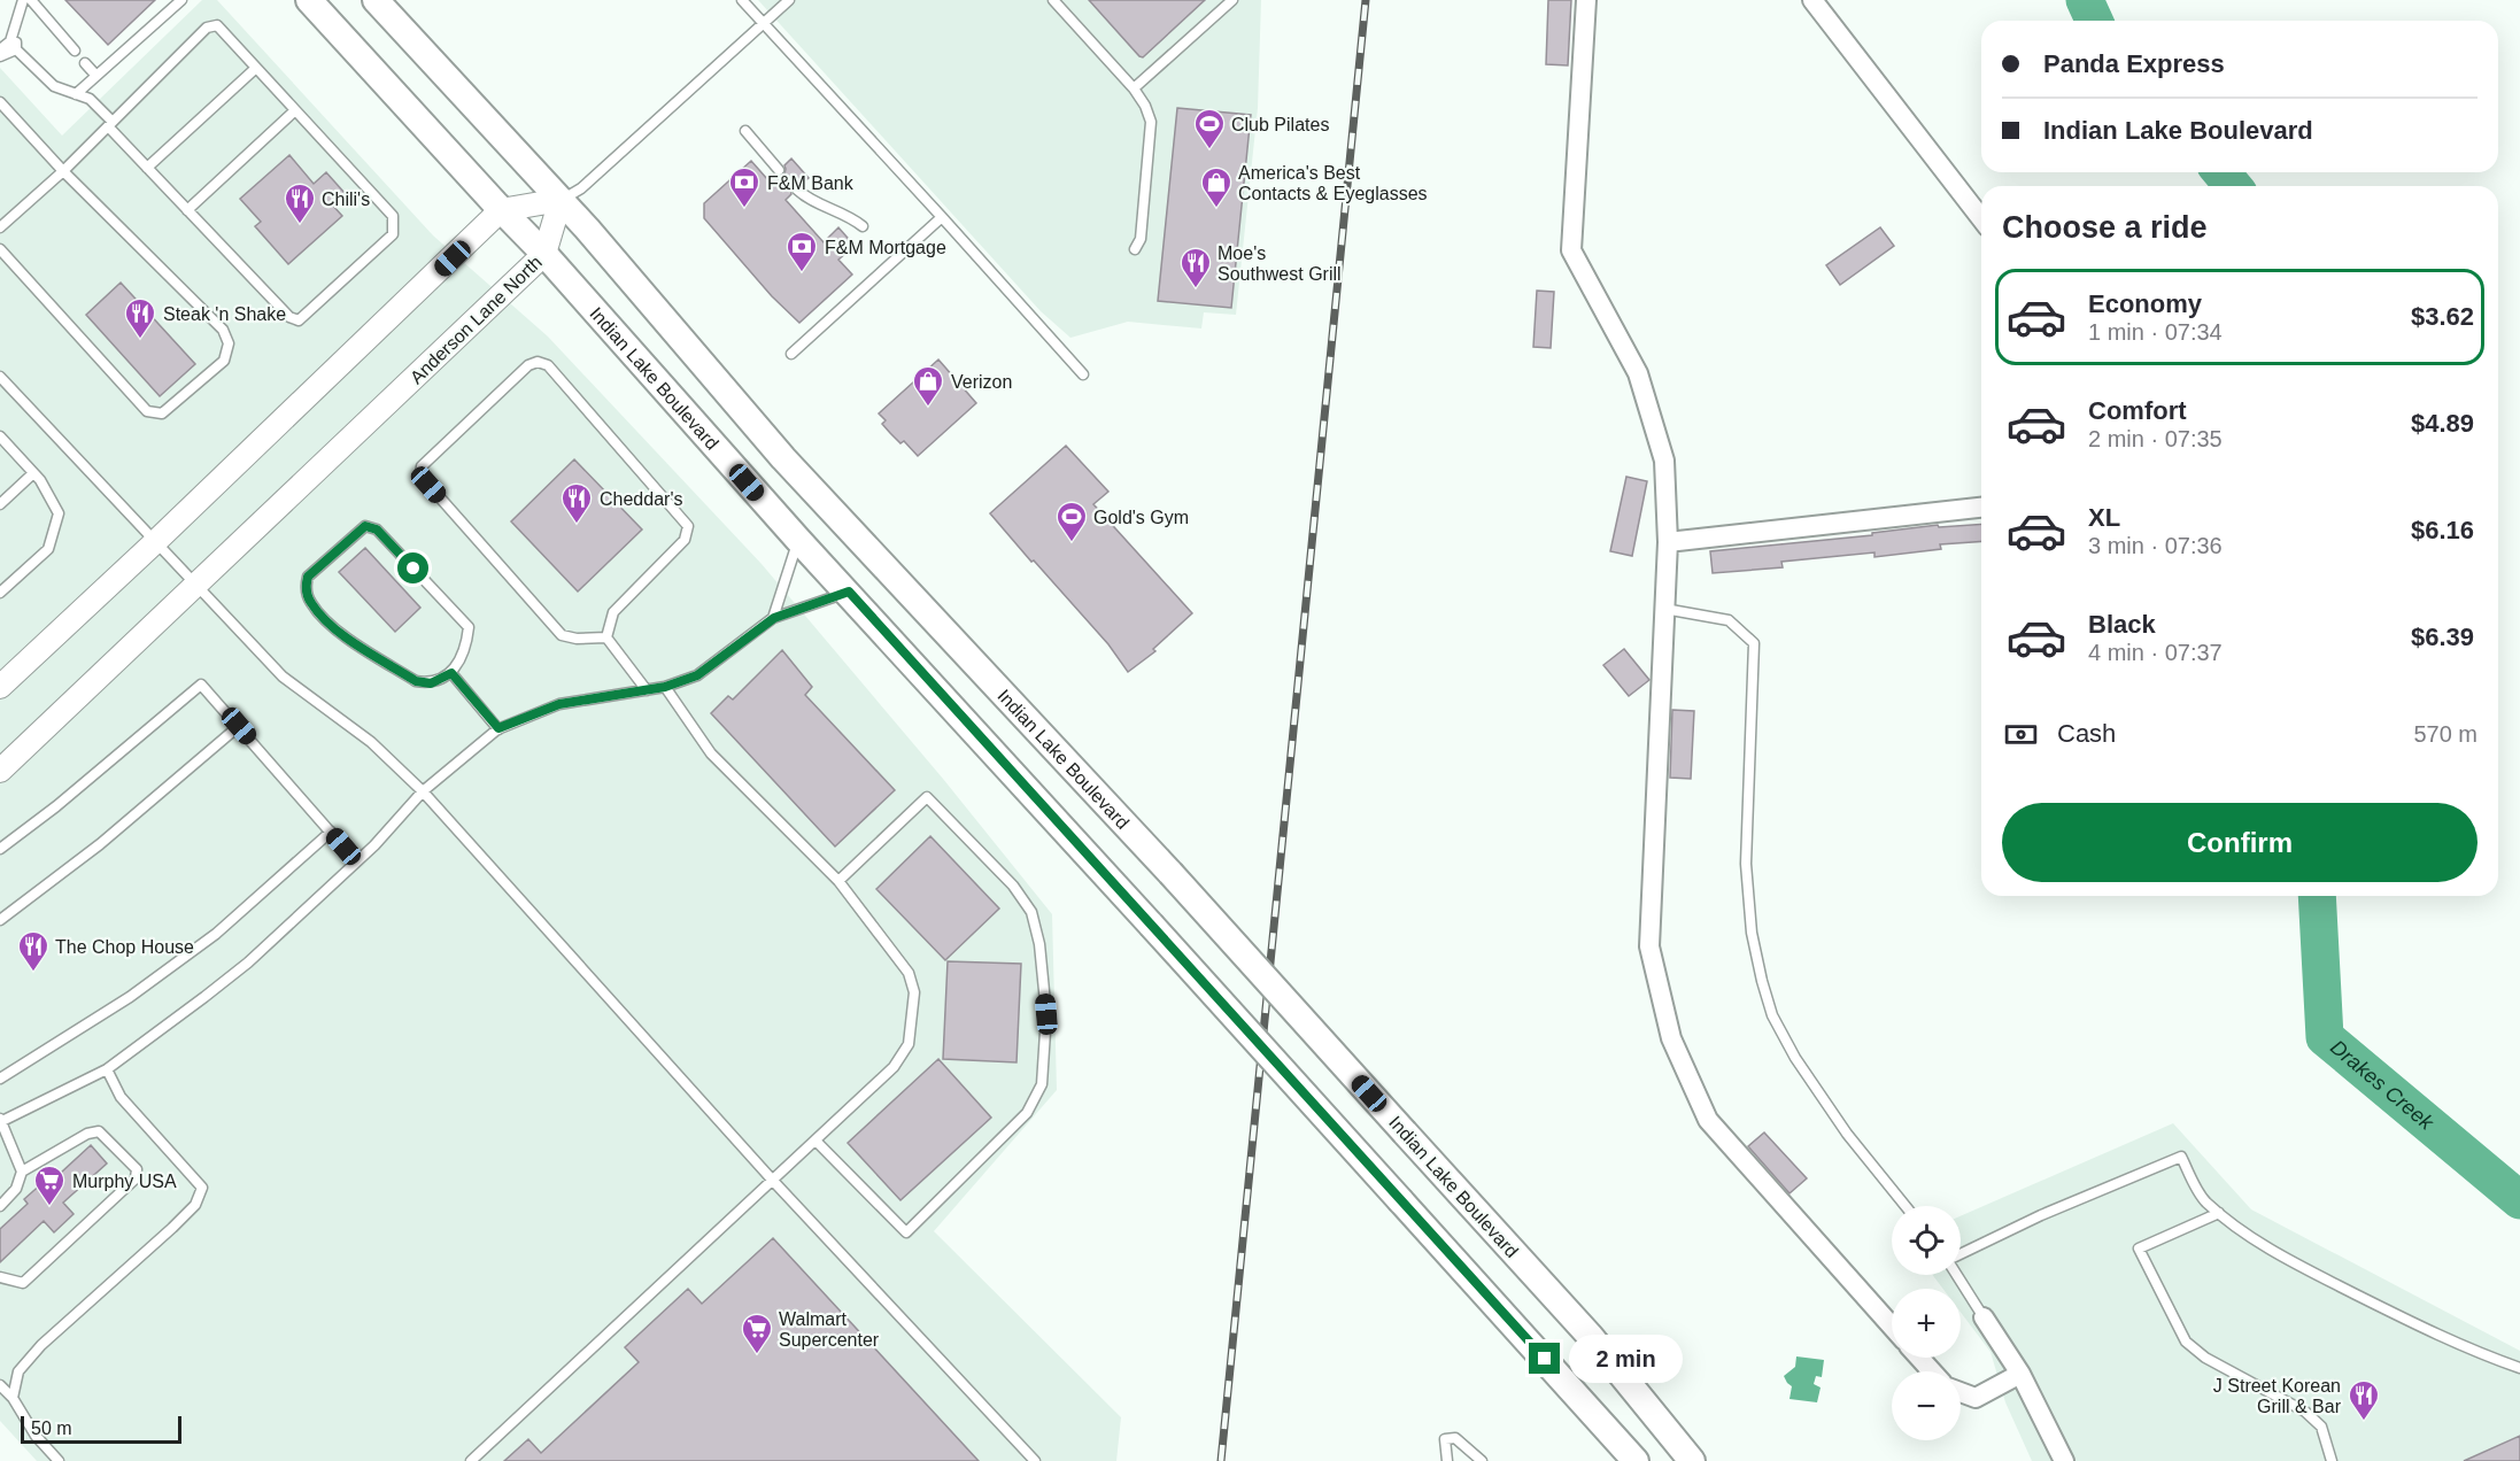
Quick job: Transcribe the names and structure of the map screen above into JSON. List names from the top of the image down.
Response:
{
  "streets": {
    "main road": ["Indian Lake Boulevard"],
    "street": ["Anderson Lane North"]
  },
  "crossings": [
    ["Anderson Lane North", "Indian Lake Boulevard"]
  ],
  "water": ["Drakes Creek"],
  "places": {
    "sports": ["Club Pilates", "Gold's Gym"],
    "bank": ["F&M Bank", "F&M Mortgage"],
    "shop": ["America's Best Contacts & Eyeglasses", "Verizon"],
    "restaurant": [
      "Chili's",
      "Moe's Southwest Grill",
      "Steak 'n Shake",
      "Cheddar's",
      "The Chop House",
      "J Street Korean Grill & Bar"
    ],
    "supermarket": ["Murphy USA", "Walmart Supercenter"]
  },
  "scale_bar": "50 m",
  "page": {
    "banner": ["Panda Express", "Indian Lake Boulevard"],
    "heading": "Choose a ride",
    "list": [
      {
        "name": "Economy",
        "note": "1 min · 07:34",
        "value": "$3.62"
      },
      {
        "name": "Comfort",
        "note": "2 min · 07:35",
        "value": "$4.89"
      },
      {
        "name": "XL",
        "note": "3 min · 07:36",
        "value": "$6.16"
      },
      {
        "name": "Black",
        "note": "4 min · 07:37",
        "value": "$6.39"
      }
    ],
    "pay": ["Cash", "570 m"],
    "buttons": "Confirm",
    "map_buttons": ["+", "−"],
    "bubble": "2 min",
    "scale": "50 m"
  }
}
